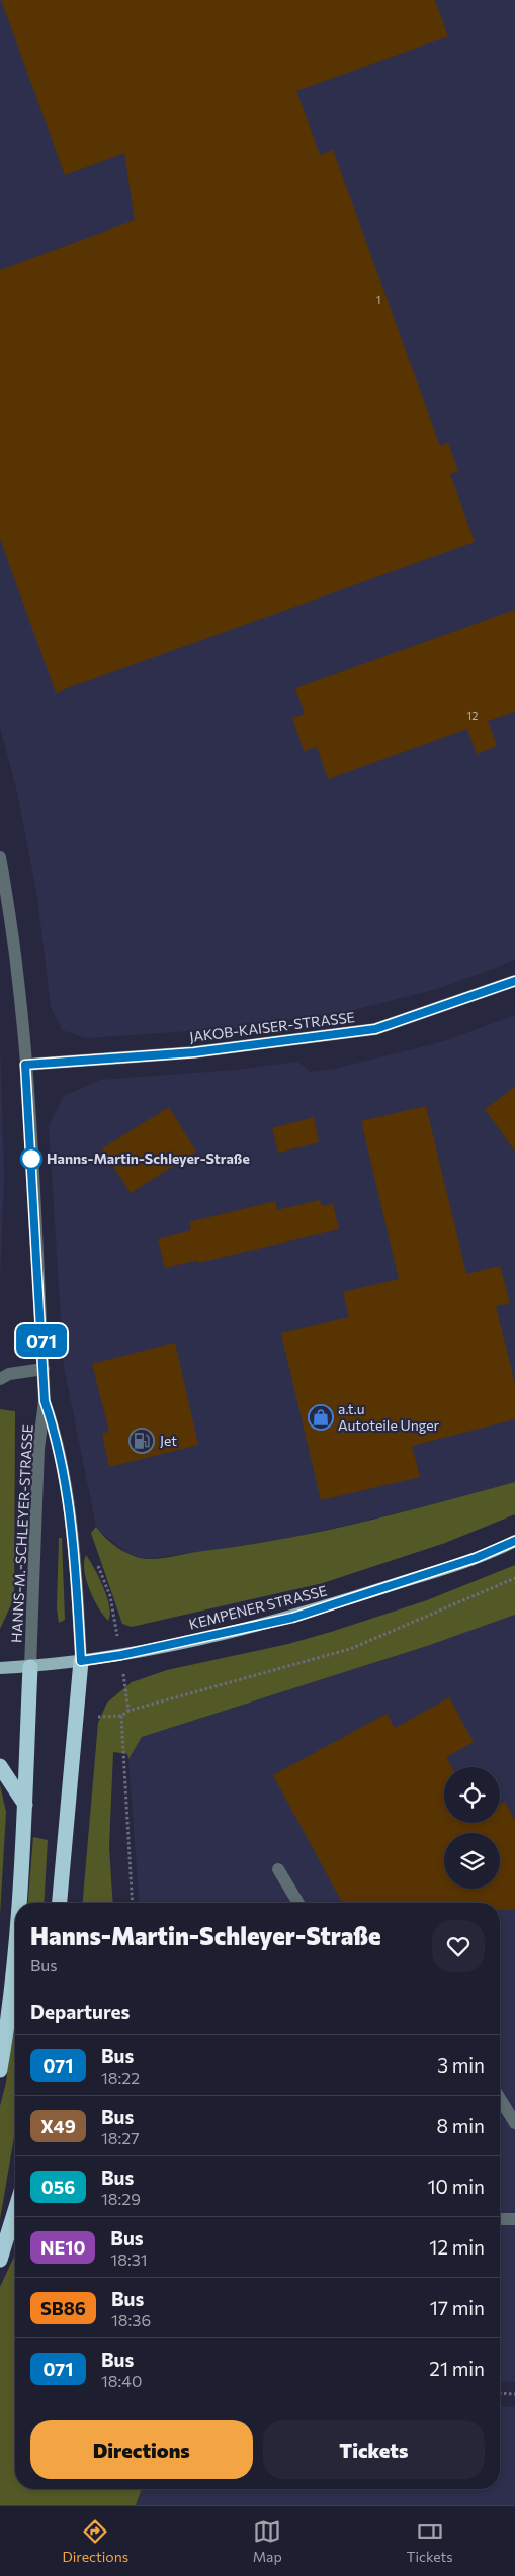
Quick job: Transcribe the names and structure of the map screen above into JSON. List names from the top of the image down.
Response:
{
  "streets": {
    "main road": ["KEMPENER STRASSE"],
    "street": ["JAKOB-KAISER-STRASSE", "HANNS-M.-SCHLEYER-STRASSE"]
  },
  "crossings": [
    ["JAKOB-KAISER-STRASSE", "HANNS-M.-SCHLEYER-STRASSE"],
    ["HANNS-M.-SCHLEYER-STRASSE", "KEMPENER STRASSE"]
  ],
  "places": {
    "other": ["Hanns-Martin-Schleyer-Straße"],
    "shop": ["a.t.u Autoteile Unger"],
    "fuel station": ["Jet"]
  },
  "lines": ["bus line 071"],
  "house_numbers": ["1", "12"],
  "page": {
    "on_map": "071",
    "heading": [
      ["Hanns-Martin-Schleyer-Straße", "Bus"],
      "Departures"
    ],
    "list": [
      {
        "mark": "071",
        "name": "Bus",
        "note": "18:22",
        "value": "3 min"
      },
      {
        "mark": "X49",
        "name": "Bus",
        "note": "18:27",
        "value": "8 min"
      },
      {
        "mark": "056",
        "name": "Bus",
        "note": "18:29",
        "value": "10 min"
      },
      {
        "mark": "NE10",
        "name": "Bus",
        "note": "18:31",
        "value": "12 min"
      },
      {
        "mark": "SB86",
        "name": "Bus",
        "note": "18:36",
        "value": "17 min"
      },
      {
        "mark": "071",
        "name": "Bus",
        "note": "18:40",
        "value": "21 min"
      }
    ],
    "buttons": ["Directions", "Tickets"],
    "tabs": ["Directions", "Map", "Tickets"]
  }
}
